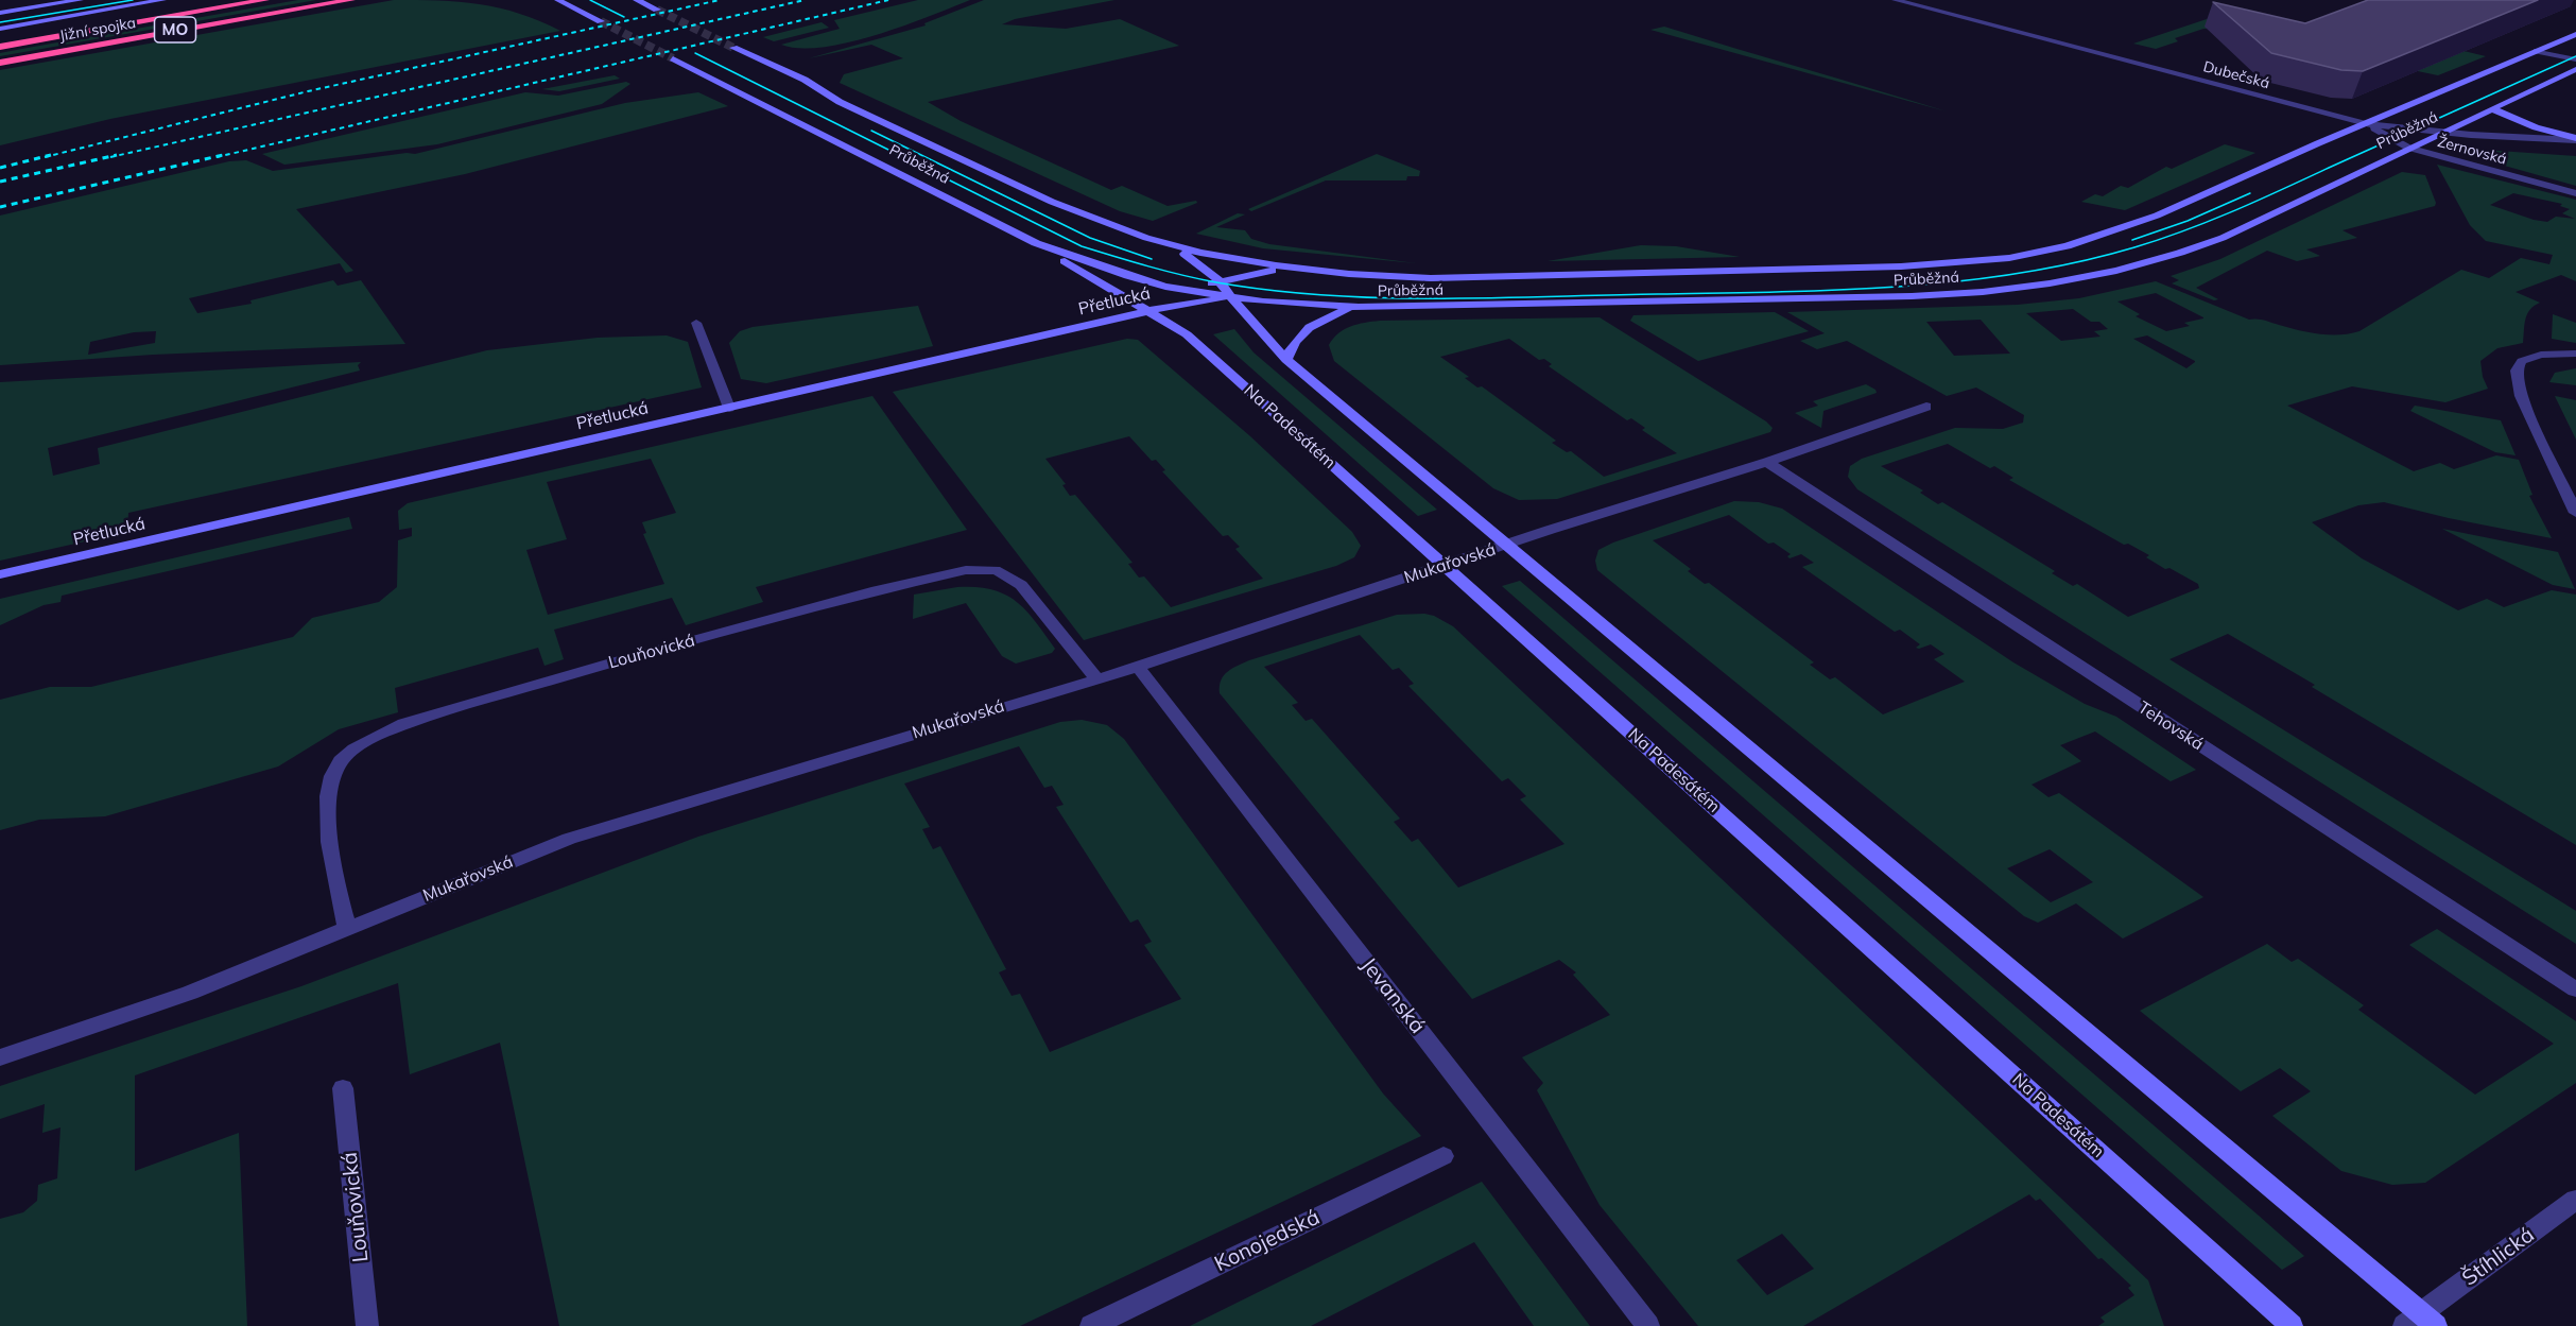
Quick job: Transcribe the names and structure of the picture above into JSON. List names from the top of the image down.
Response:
{
  "streets": {
    "highway": ["Jižní spojka", "MO"],
    "main road": ["Průběžná", "Přetlucká", "Na Padesátém"],
    "street": [
      "Dubečská",
      "Žernovská",
      "Mukařovská",
      "Louňovická",
      "Tehovská",
      "Jevanská",
      "Konojedská",
      "Štíhlická"
    ]
  },
  "crossings": [
    ["Dubečská", "Průběžná"],
    ["Dubečská", "Žernovská"],
    ["Průběžná", "Žernovská"],
    ["Průběžná", "Přetlucká"],
    ["Průběžná", "Na Padesátém"],
    ["Přetlucká", "Na Padesátém"],
    ["Na Padesátém", "Mukařovská"],
    ["Mukařovská", "Louňovická"],
    ["Mukařovská", "Tehovská"],
    ["Mukařovská", "Jevanská"]
  ]
}
